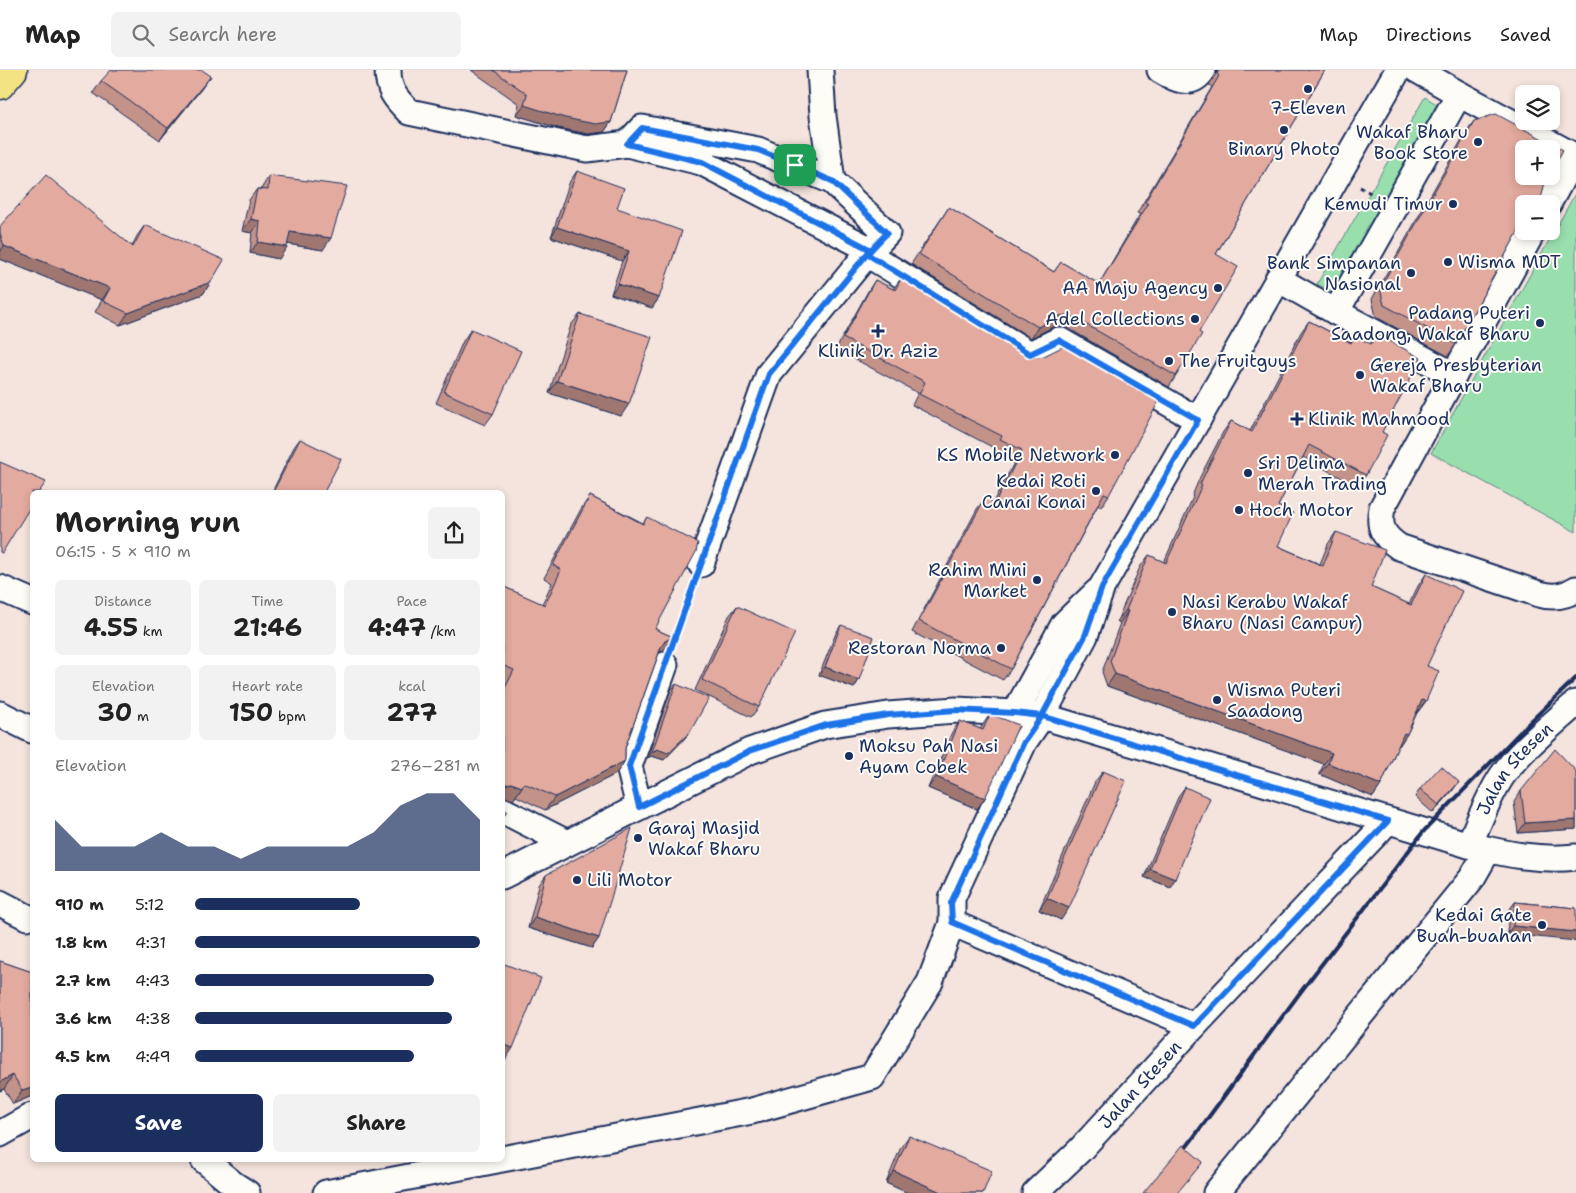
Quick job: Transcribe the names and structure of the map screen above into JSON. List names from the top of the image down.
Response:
{
  "streets": {
    "street": ["Jalan Stesen"]
  },
  "places": {
    "other": [
      "7-Eleven",
      "Binary Photo",
      "Wakaf Bharu Book Store",
      "Kemudi Timur",
      "Wisma MDT",
      "Bank Simpanan Nasional",
      "AA Maju Agency",
      "Adel Collections",
      "Padang Puteri Saadong, Wakaf Bharu",
      "The Fruitguys",
      "Gereja Presbyterian Wakaf Bharu",
      "KS Mobile Network",
      "Sri Delima Merah Trading",
      "Kedai Roti Canai Konai",
      "Hoch Motor",
      "Rahim Mini Market",
      "Nasi Kerabu Wakaf Bharu (Nasi Campur)",
      "Restoran Norma",
      "Wisma Puteri Saadong",
      "Moksu Pah Nasi Ayam Cobek",
      "Garaj Masjid Wakaf Bharu",
      "Lili Motor",
      "Kedai Gate Buah-buahan"
    ],
    "health": ["Klinik Dr. Aziz", "Klinik Mahmood"]
  },
  "page": {
    "header": "Map",
    "search": "Search here",
    "nav": ["Map", "Directions", "Saved"],
    "map_buttons": ["+", "−"],
    "heading": ["Morning run", "06:15 · 5 × 910 m"],
    "stats": [
      ["Distance", "4.55 km"],
      ["Time", "21:46"],
      ["Pace", "4:47 /km"],
      ["Elevation", "30 m"],
      ["Heart rate", "150 bpm"],
      ["kcal", "277"]
    ],
    "chart": ["Elevation", "276–281 m"],
    "list": [
      {
        "name": "910 m",
        "note": "5:12"
      },
      {
        "name": "1.8 km",
        "note": "4:31"
      },
      {
        "name": "2.7 km",
        "note": "4:43"
      },
      {
        "name": "3.6 km",
        "note": "4:38"
      },
      {
        "name": "4.5 km",
        "note": "4:49"
      }
    ],
    "buttons": ["Save", "Share"]
  }
}
